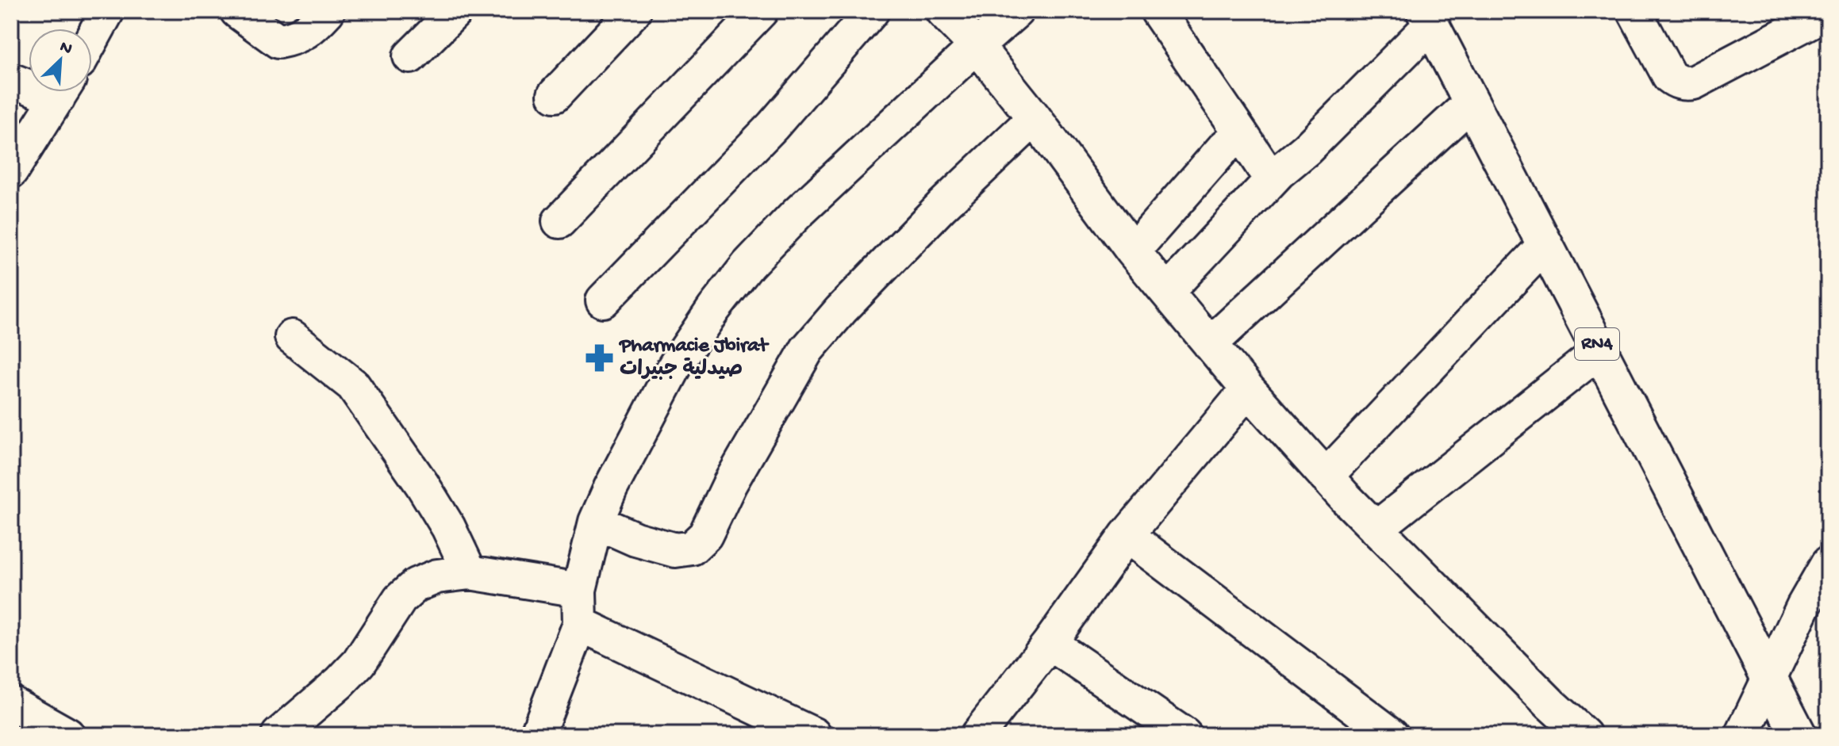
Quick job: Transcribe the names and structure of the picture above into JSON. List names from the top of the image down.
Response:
{
  "streets": {
    "main road": ["RN4"]
  },
  "places": {
    "pharmacy": ["Pharmacie Jbirat صيدلية جبيرات"]
  },
  "north": "top right"
}
